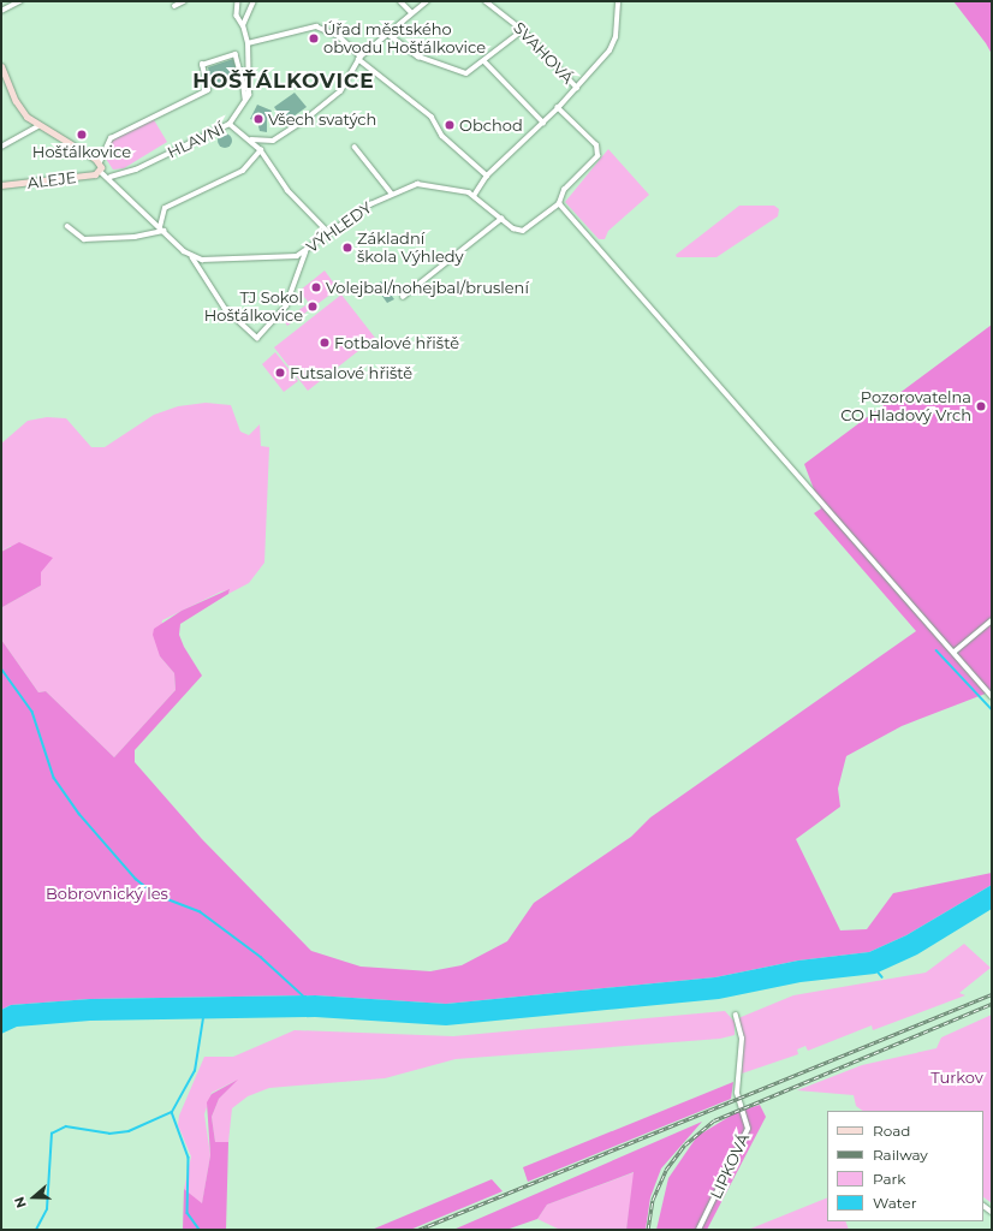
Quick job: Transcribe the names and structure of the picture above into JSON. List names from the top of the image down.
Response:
{
  "streets": {
    "street": [
      "SVAHOVÁ",
      "HLAVNÍ",
      "ALEJE",
      "VÝHLEDY",
      "LIPKOVÁ"
    ]
  },
  "crossings": [
    ["HLAVNÍ", "VÝHLEDY"]
  ],
  "districts": ["HOŠŤÁLKOVICE"],
  "parks": ["Bobrovnický les", "Turkov"],
  "places": [
    "Úřad městského obvodu Hošťálkovice",
    "Všech svatých",
    "Obchod",
    "Hošťálkovice",
    "Základní škola Výhledy",
    "Volejbal/nohejbal/bruslení",
    "TJ Sokol Hošťálkovice",
    "Fotbalové hřiště",
    "Futsalové hřiště",
    "Pozorovatelna CO Hladový Vrch"
  ],
  "legend": [
    "Road",
    "Railway",
    "Park",
    "Water"
  ],
  "north": "left"
}
